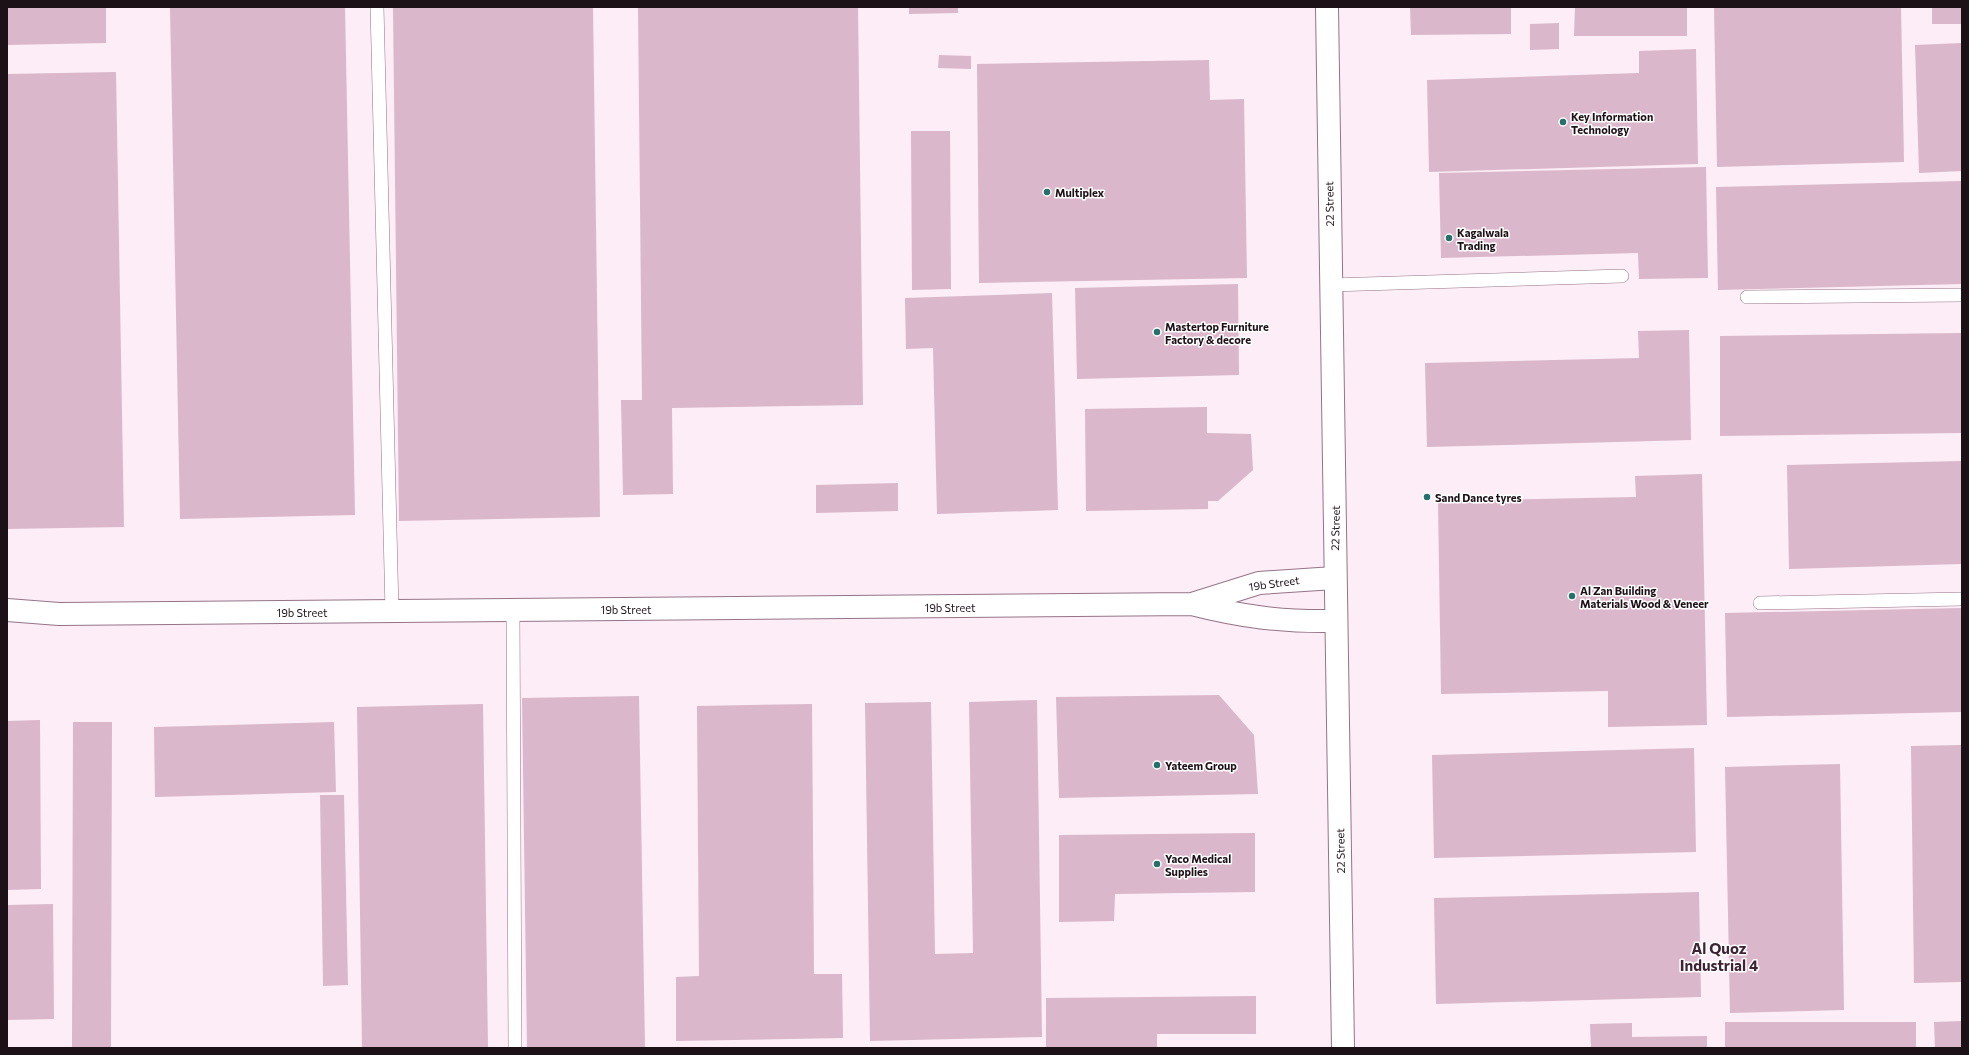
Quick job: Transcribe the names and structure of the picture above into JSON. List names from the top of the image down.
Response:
{
  "streets": {
    "street": ["22 Street", "19b Street"]
  },
  "crossings": [
    ["22 Street", "19b Street"]
  ],
  "districts": ["Al Quoz Industrial 4"],
  "places": [
    "Key Information Technology",
    "Multiplex",
    "Kagalwala Trading",
    "Mastertop Furniture Factory & decore",
    "Sand Dance tyres",
    "Al Zan Building Materials Wood & Veneer",
    "Yateem Group",
    "Yaco Medical Supplies"
  ]
}
